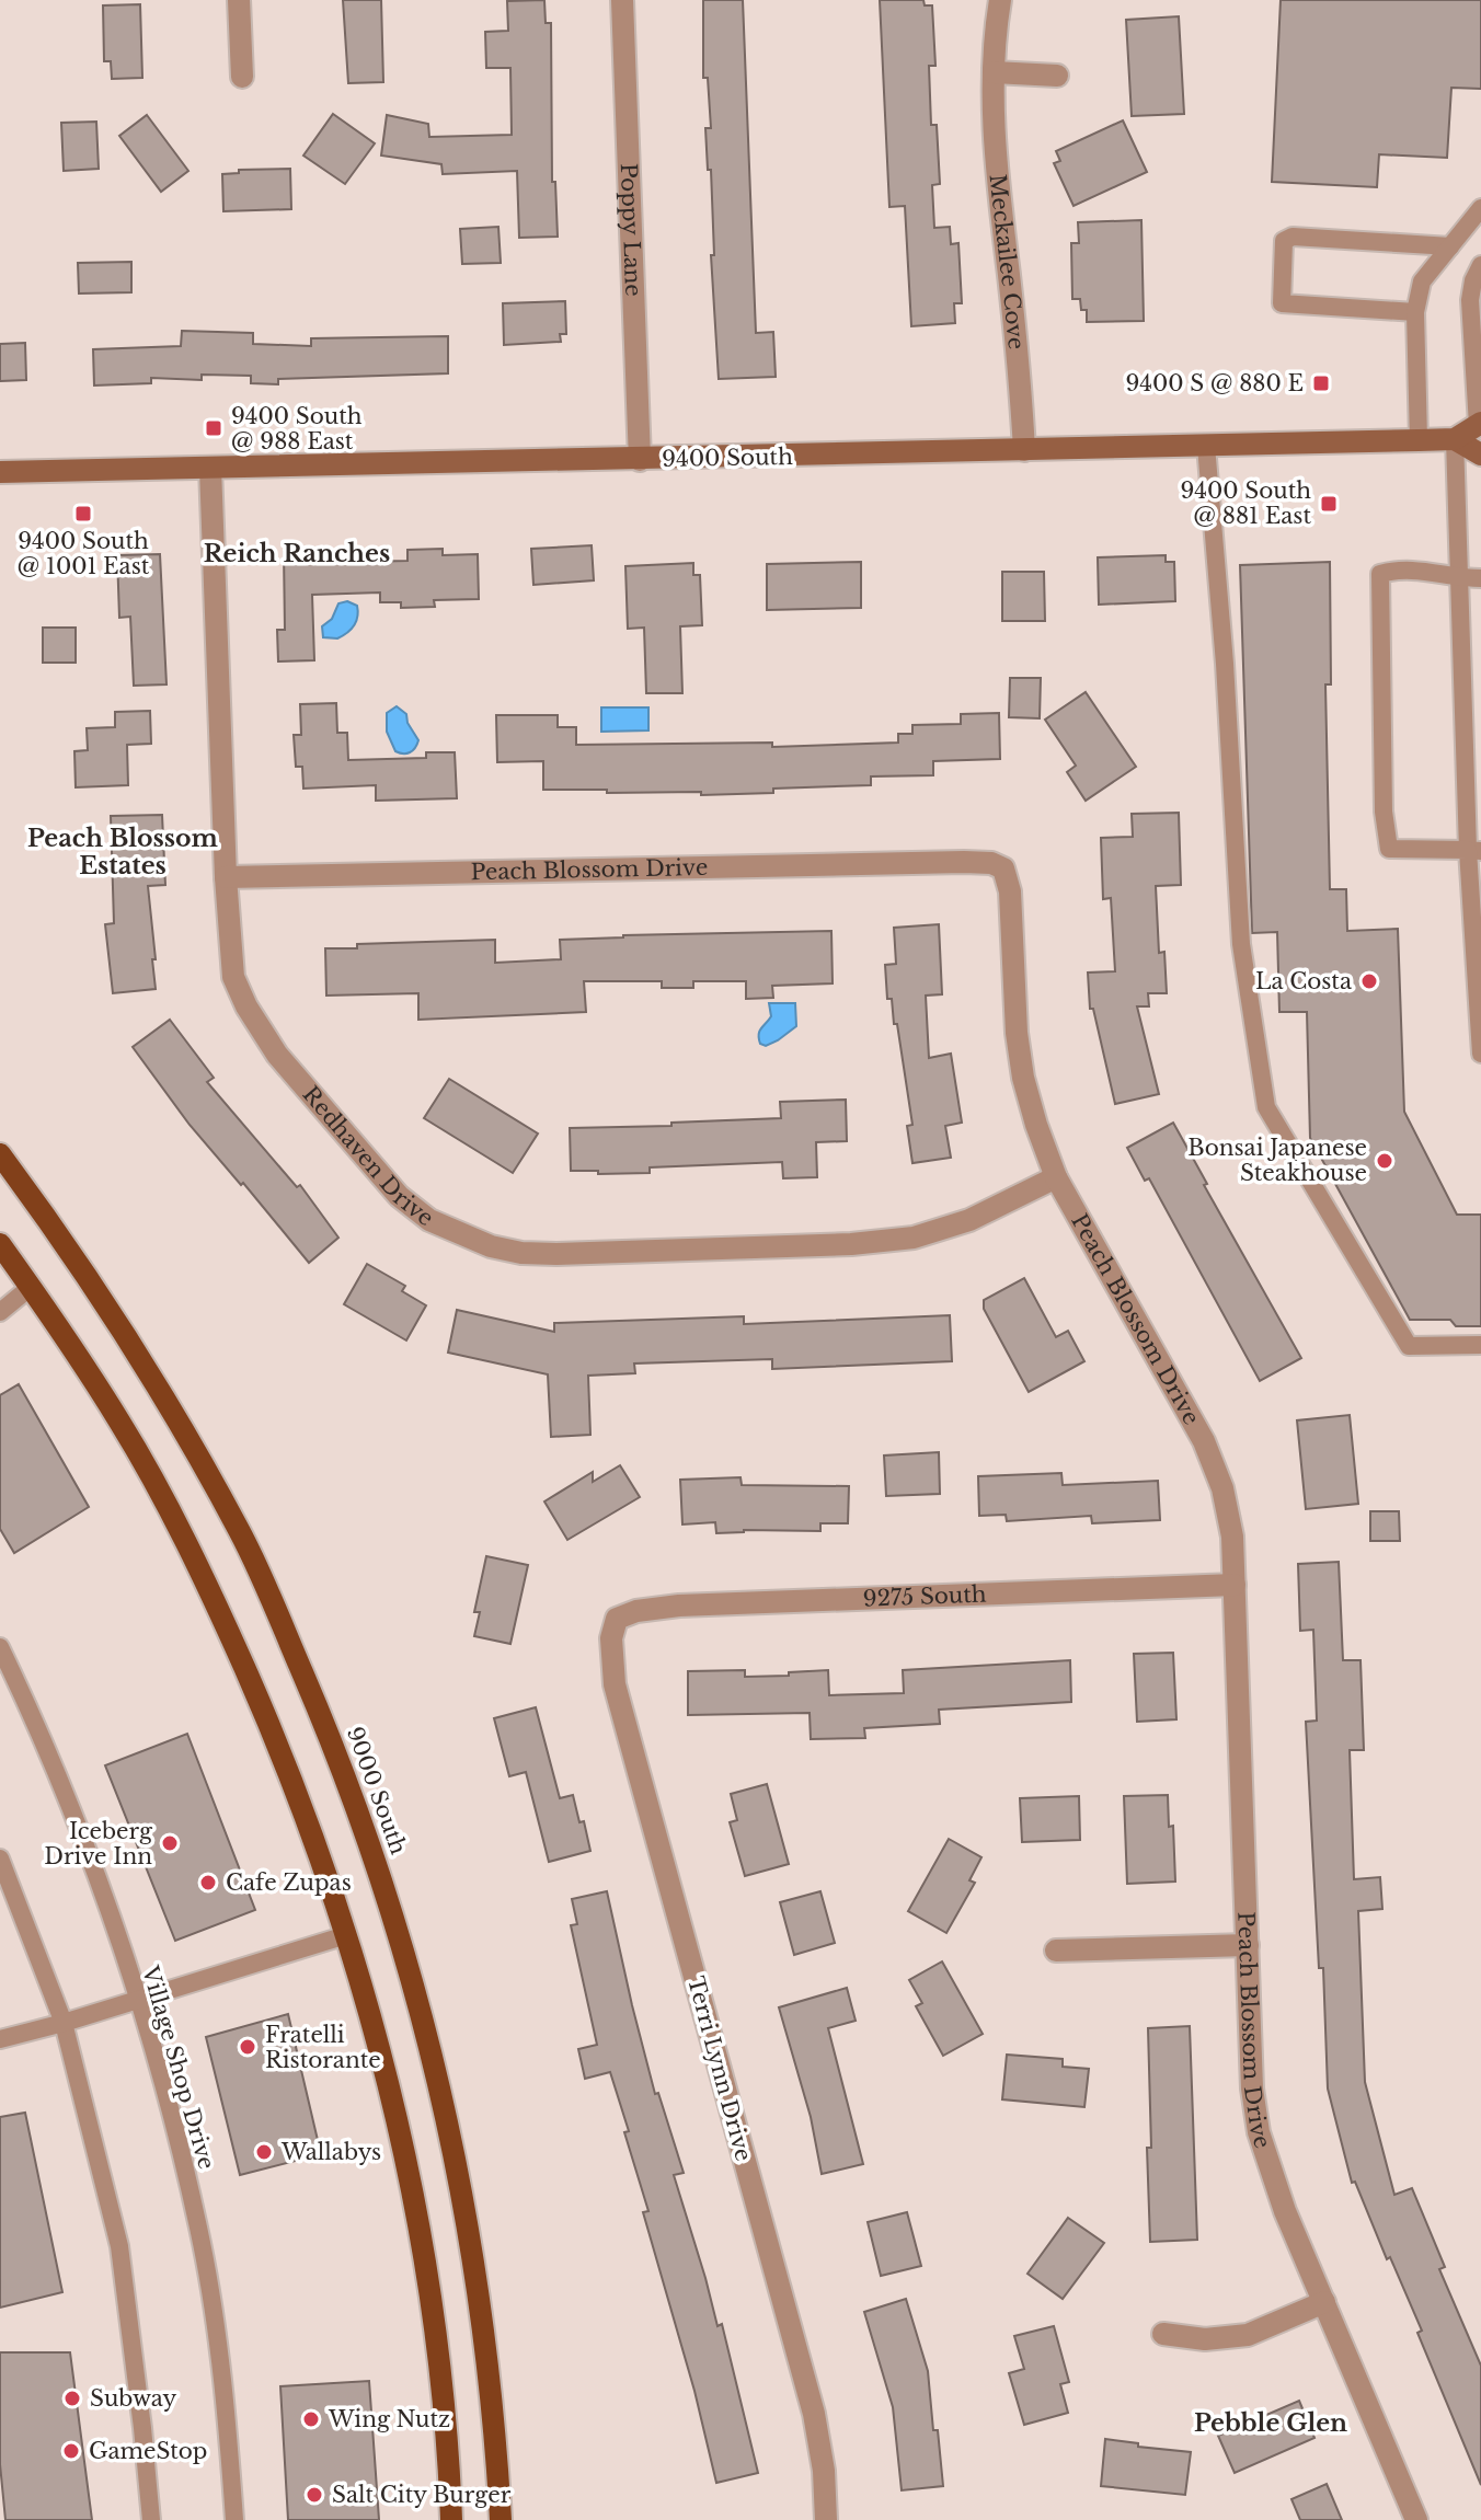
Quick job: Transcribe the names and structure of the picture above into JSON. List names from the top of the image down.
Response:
{
  "streets": {
    "main road": ["9400 South", "9000 South"],
    "street": [
      "Poppy Lane",
      "Meckailee Cove",
      "Peach Blossom Drive",
      "Redhaven Drive",
      "9275 South",
      "Terri Lynn Drive"
    ],
    "lane": ["Village Shop Drive"]
  },
  "crossings": [
    ["Poppy Lane", "9400 South"],
    ["Meckailee Cove", "9400 South"],
    ["9400 South", "Redhaven Drive"],
    ["Peach Blossom Drive", "Redhaven Drive"],
    ["Peach Blossom Drive", "9275 South"],
    ["9275 South", "Terri Lynn Drive"]
  ],
  "districts": ["Reich Ranches", "Peach Blossom Estates", "Pebble Glen"],
  "places": {
    "transit": [
      "9400 S @ 880 E",
      "9400 South @ 988 East",
      "9400 South @ 881 East",
      "9400 South @ 1001 East"
    ],
    "other": [
      "La Costa",
      "Bonsai Japanese Steakhouse",
      "Iceberg Drive Inn",
      "Cafe Zupas",
      "Fratelli Ristorante",
      "Wallabys",
      "Subway",
      "Wing Nutz",
      "GameStop",
      "Salt City Burger"
    ]
  }
}
